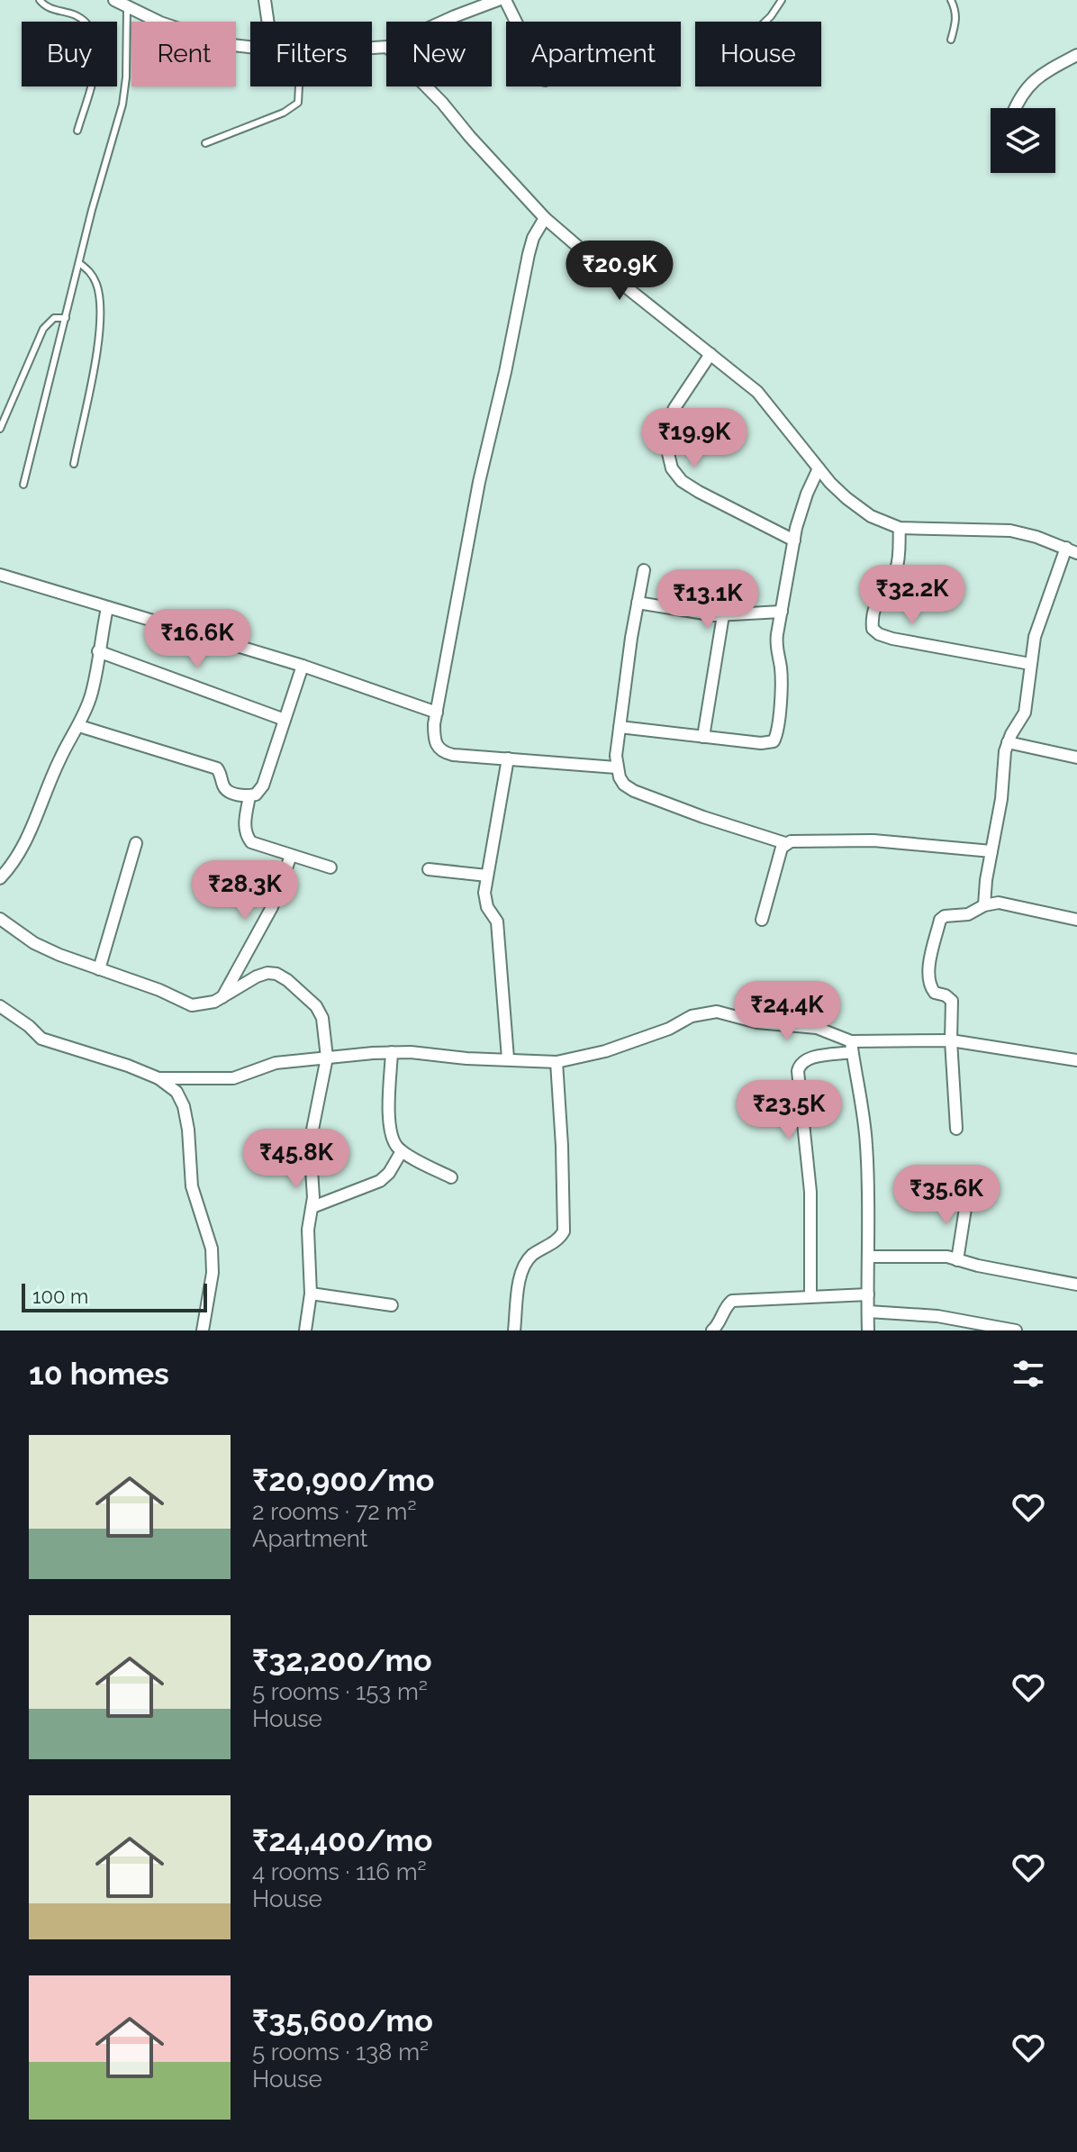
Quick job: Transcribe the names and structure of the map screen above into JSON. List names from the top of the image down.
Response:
{
  "scale_bar": "100 m",
  "page": {
    "chip": [
      "Buy",
      "Rent",
      "Filters",
      "New",
      "Apartment",
      "House"
    ],
    "price": [
      "₹20.9K",
      "₹19.9K",
      "₹32.2K",
      "₹13.1K",
      "₹16.6K",
      "₹28.3K",
      "₹24.4K",
      "₹23.5K",
      "₹45.8K",
      "₹35.6K"
    ],
    "scale": "100 m",
    "heading": "10 homes",
    "list": [
      {
        "name": "₹20,900/mo",
        "note": "2 rooms · 72 m² · Apartment"
      },
      {
        "name": "₹32,200/mo",
        "note": "5 rooms · 153 m² · House"
      },
      {
        "name": "₹24,400/mo",
        "note": "4 rooms · 116 m² · House"
      },
      {
        "name": "₹35,600/mo",
        "note": "5 rooms · 138 m² · House"
      }
    ]
  }
}
